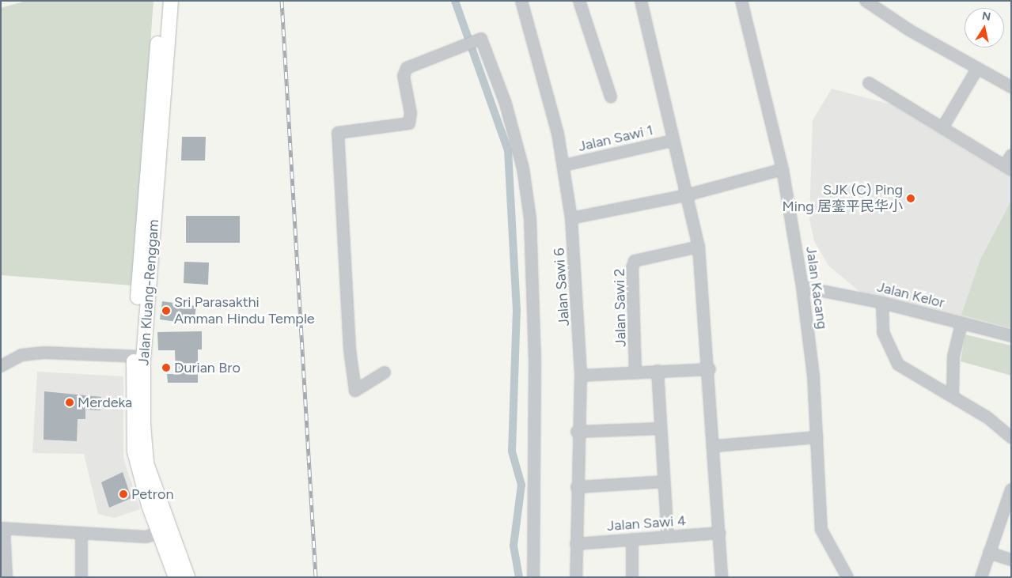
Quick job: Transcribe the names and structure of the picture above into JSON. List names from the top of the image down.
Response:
{
  "streets": {
    "main road": ["Jalan Kluang-Renggam"],
    "street": [
      "Jalan Sawi 1",
      "Jalan Sawi 6",
      "Jalan Kacang",
      "Jalan Kelor",
      "Jalan Sawi 2",
      "Jalan Sawi 4"
    ]
  },
  "crossings": [
    ["Jalan Sawi 1", "Jalan Sawi 6"],
    ["Jalan Sawi 6", "Jalan Sawi 4"],
    ["Jalan Kacang", "Jalan Kelor"]
  ],
  "places": [
    "SJK (C) Ping Ming 居銮平民华小",
    "Sri Parasakthi Amman Hindu Temple",
    "Durian Bro",
    "Merdeka",
    "Petron"
  ],
  "north": "top"
}
